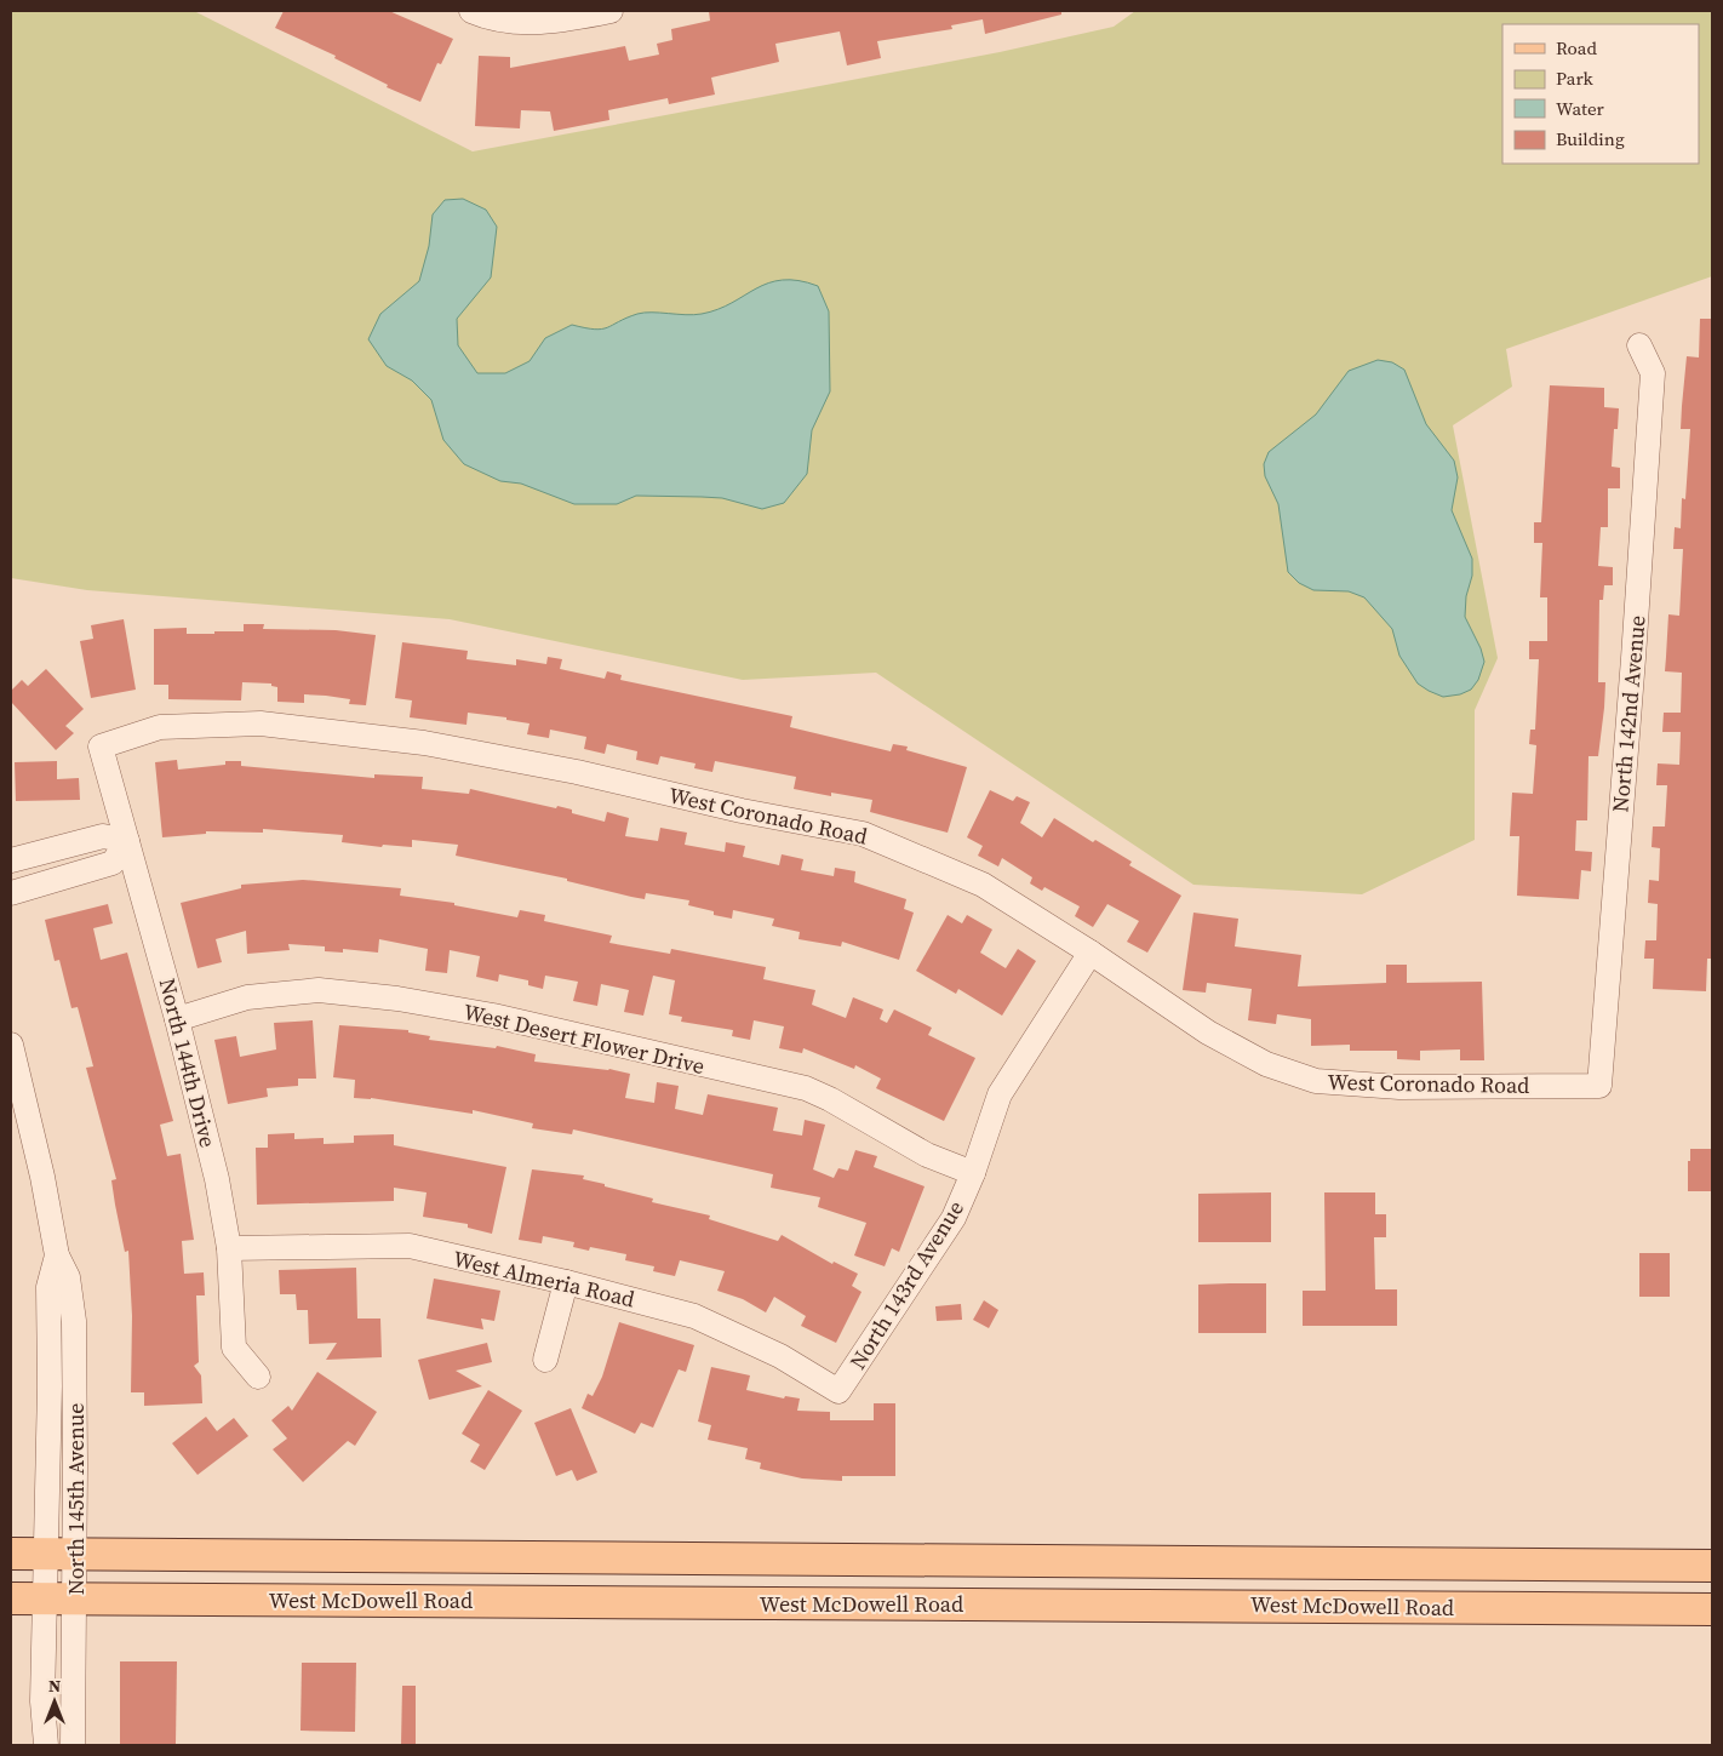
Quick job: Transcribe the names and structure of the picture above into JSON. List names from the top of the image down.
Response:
{
  "streets": {
    "main road": ["West McDowell Road"],
    "street": [
      "North 142nd Avenue",
      "West Coronado Road",
      "West Desert Flower Drive",
      "North 144th Drive",
      "West Almeria Road",
      "North 143rd Avenue",
      "North 145th Avenue"
    ]
  },
  "crossings": [
    ["North 142nd Avenue", "West Coronado Road"],
    ["West Coronado Road", "North 144th Drive"],
    ["West Coronado Road", "North 143rd Avenue"],
    ["West Desert Flower Drive", "North 144th Drive"],
    ["West Desert Flower Drive", "North 143rd Avenue"],
    ["North 144th Drive", "West Almeria Road"],
    ["West Almeria Road", "North 143rd Avenue"],
    ["North 145th Avenue", "West McDowell Road"]
  ],
  "legend": [
    "Road",
    "Park",
    "Water",
    "Building"
  ],
  "north": "top"
}
